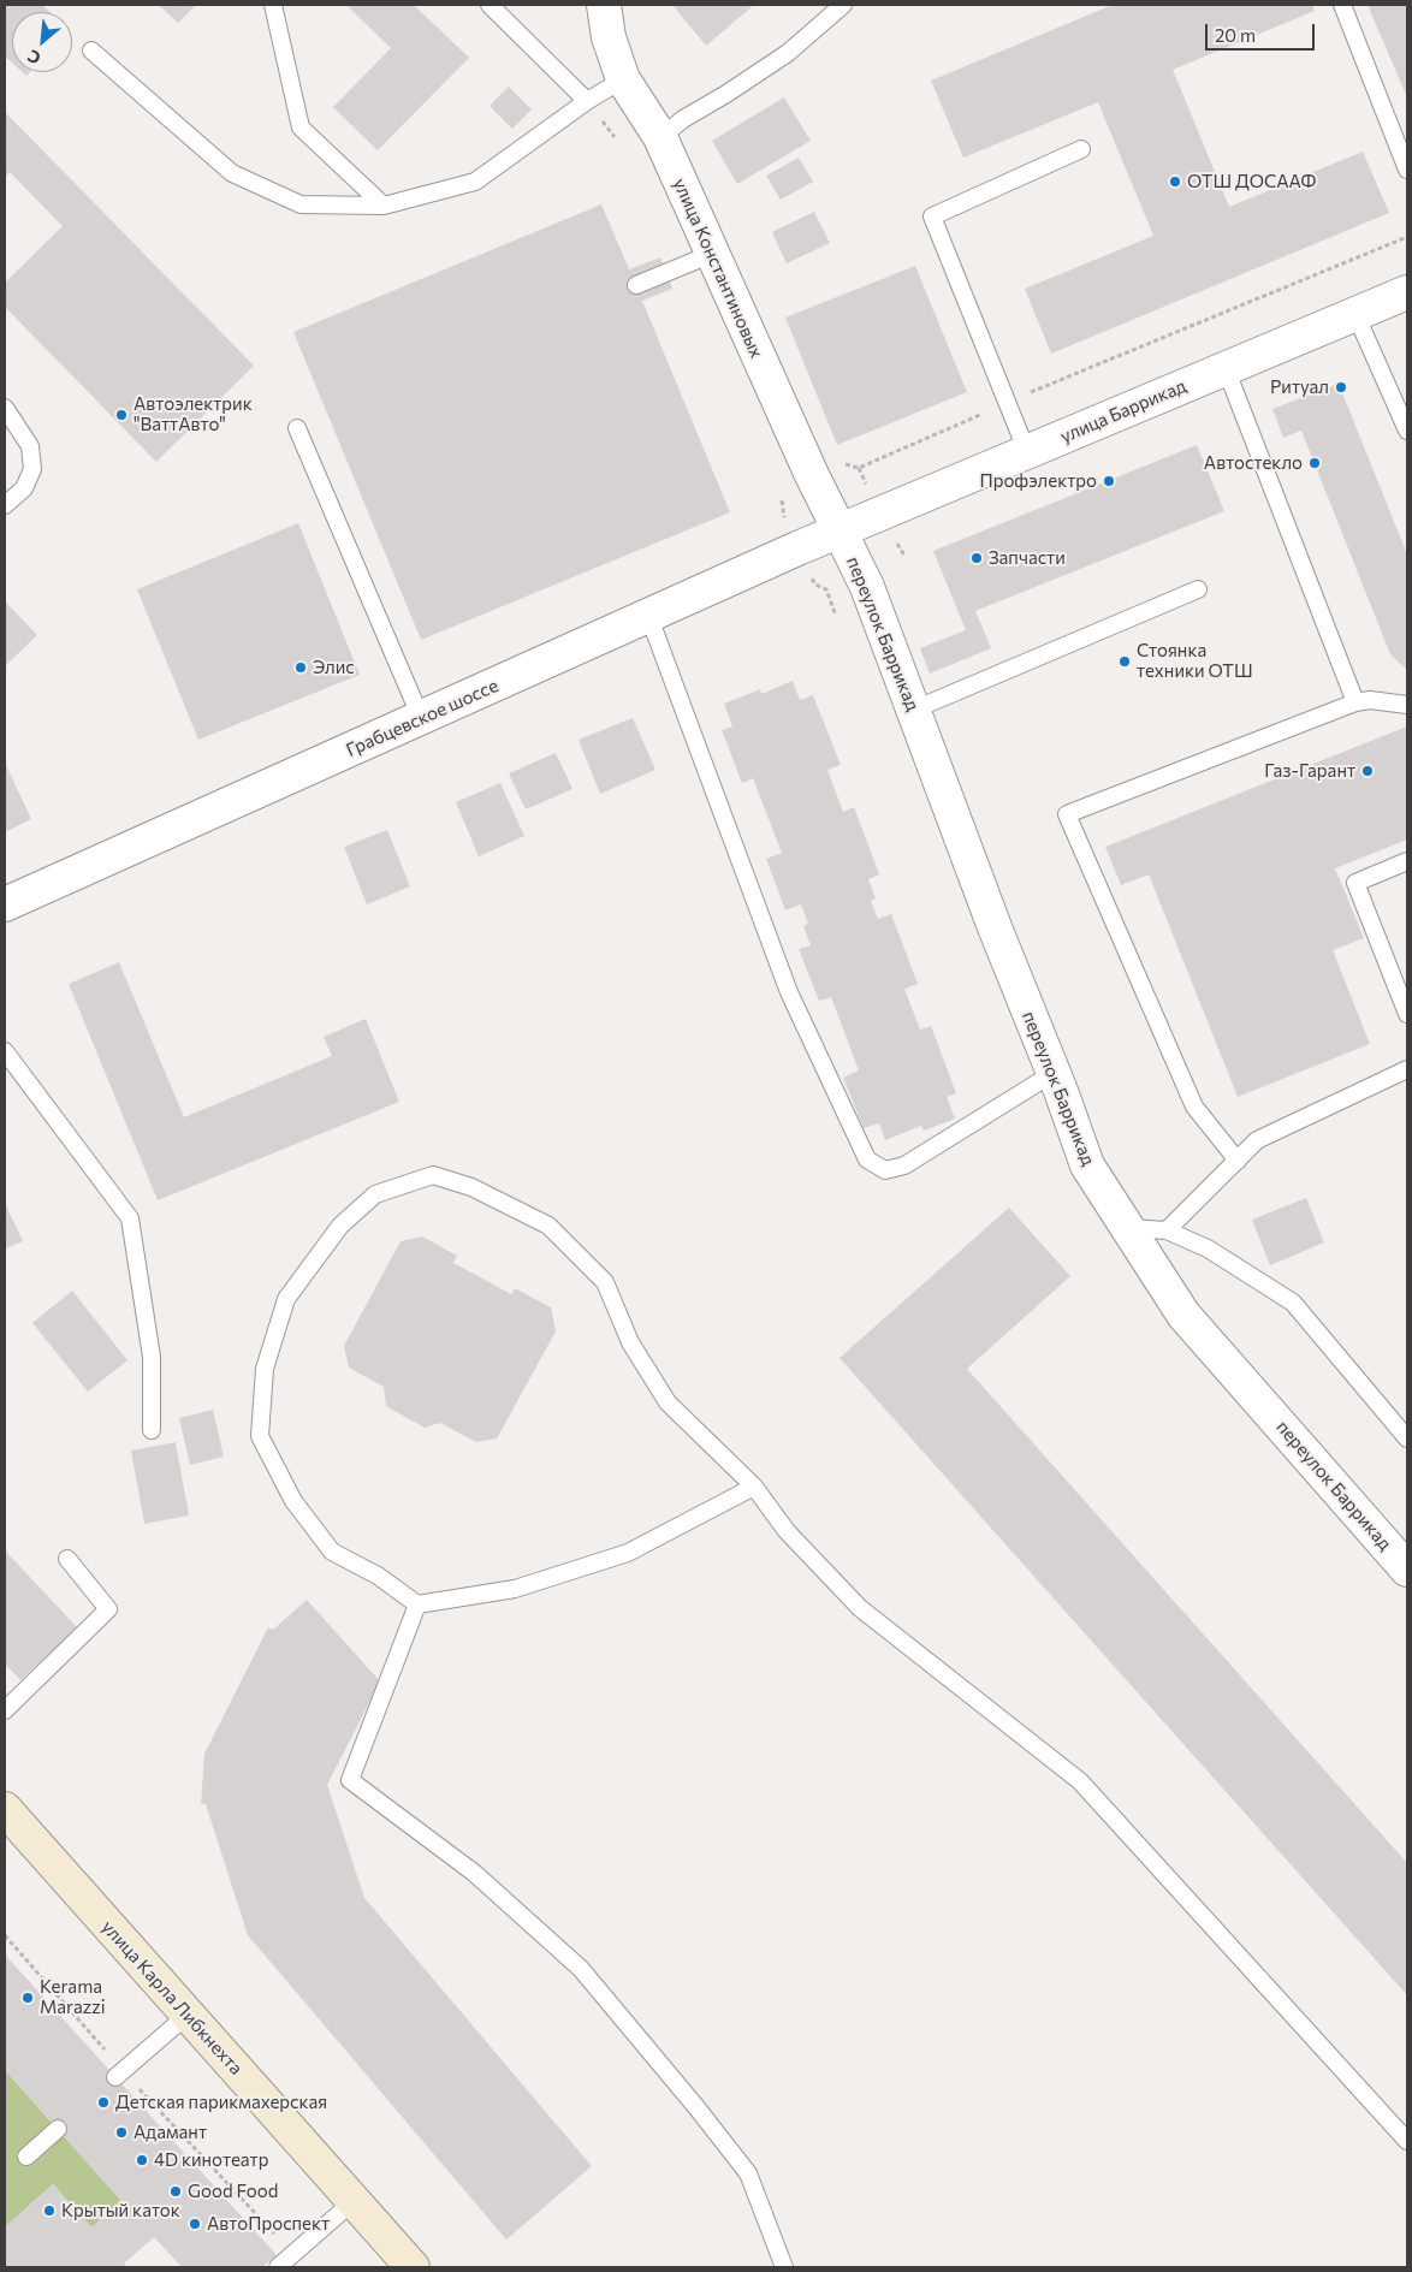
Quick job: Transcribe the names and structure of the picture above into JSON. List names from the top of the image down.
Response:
{
  "streets": {
    "main road": ["улица Карла Либкнехта"],
    "street": [
      "улица Константиновых",
      "улица Баррикад",
      "переулок Баррикад",
      "Грабцевское шоссе"
    ]
  },
  "crossings": [
    ["улица Константиновых", "улица Баррикад"],
    ["улица Константиновых", "переулок Баррикад"],
    ["улица Константиновых", "Грабцевское шоссе"],
    ["улица Баррикад", "переулок Баррикад"],
    ["улица Баррикад", "Грабцевское шоссе"],
    ["переулок Баррикад", "Грабцевское шоссе"]
  ],
  "places": [
    "ОТШ ДОСААФ",
    "Ритуал",
    "Автоэлектрик \"ВаттАвто\"",
    "Автостекло",
    "Профэлектро",
    "Запчасти",
    "Стоянка техники ОТШ",
    "Элис",
    "Газ-Гарант",
    "Kerama Marazzi",
    "Детская парикмахерская",
    "Адамант",
    "4D кинотеатр",
    "Good Food",
    "Крытый каток",
    "АвтоПроспект"
  ],
  "scale_bar": "20 m",
  "north": "bottom left"
}
